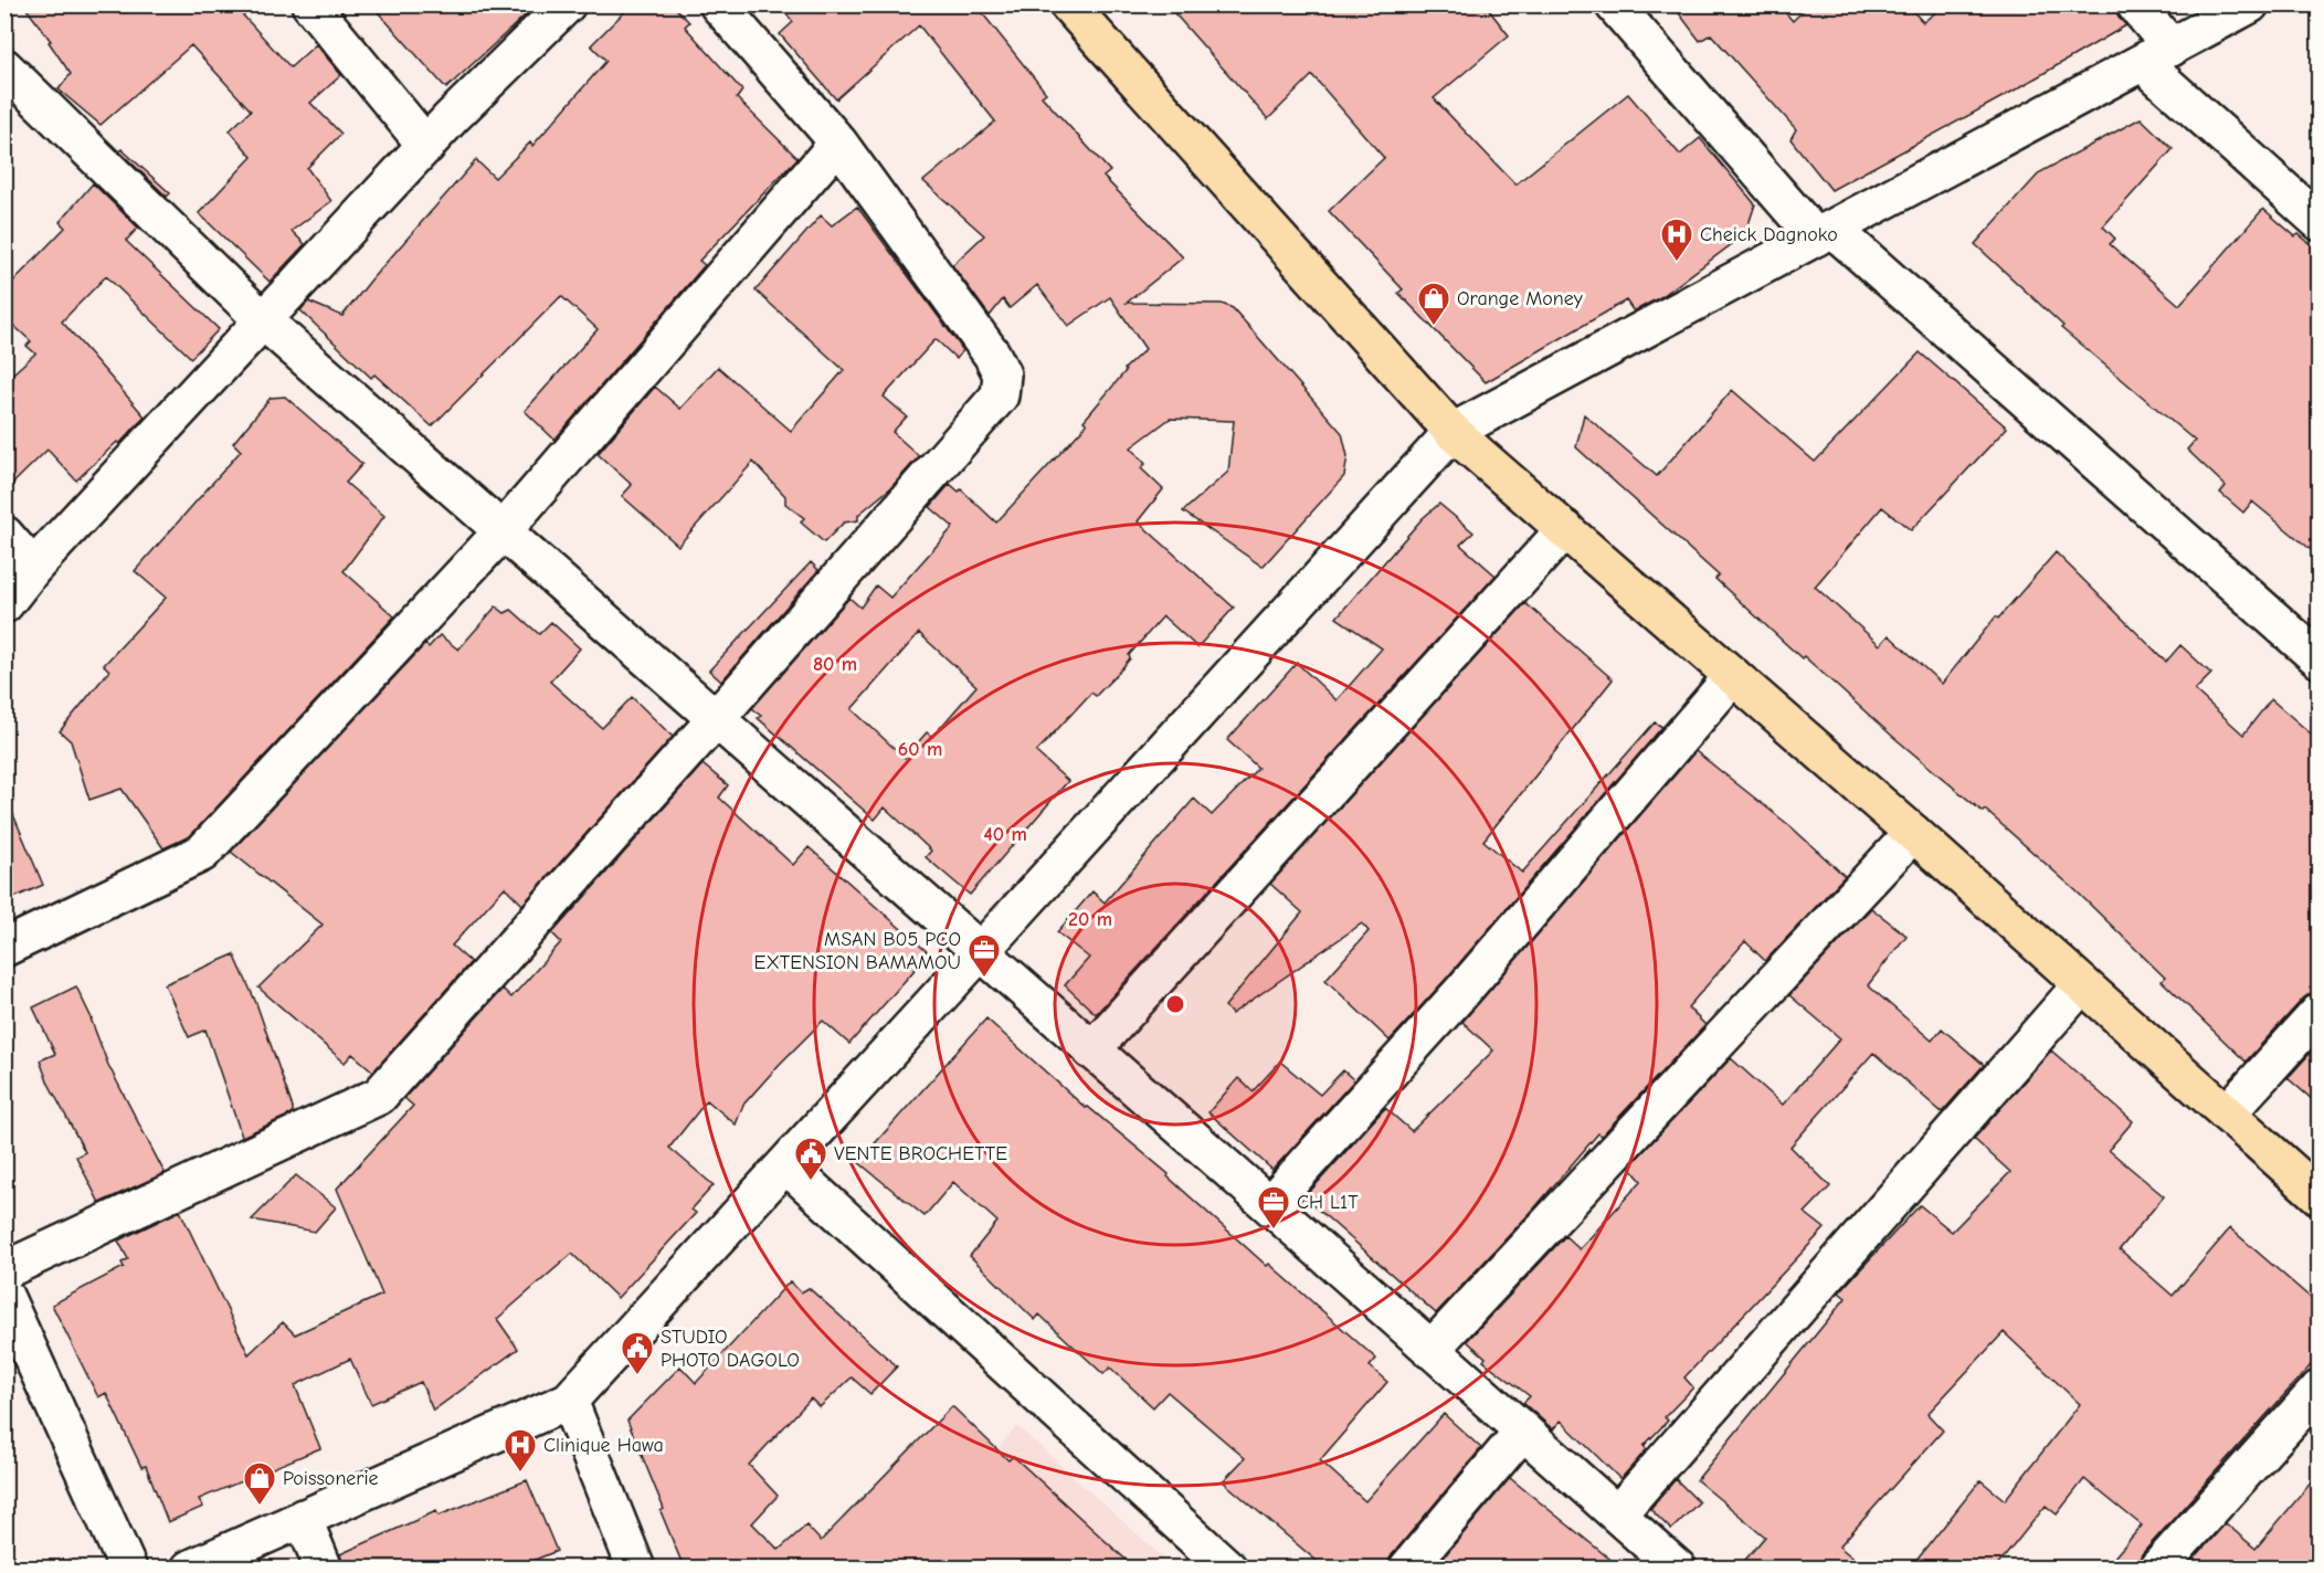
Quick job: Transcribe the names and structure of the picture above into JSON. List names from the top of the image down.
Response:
{
  "places": {
    "hospital": ["Cheick Dagnoko", "Clinique Hawa"],
    "shop": ["Orange Money", "Poissonerie"],
    "office": ["MSAN B05 PCO EXTENSION BAMAMOU", "CH L1T"],
    "public building": ["VENTE BROCHETTE", "STUDIO PHOTO DAGOLO"]
  },
  "rings": [
    "80 m",
    "60 m",
    "40 m",
    "20 m"
  ]
}
